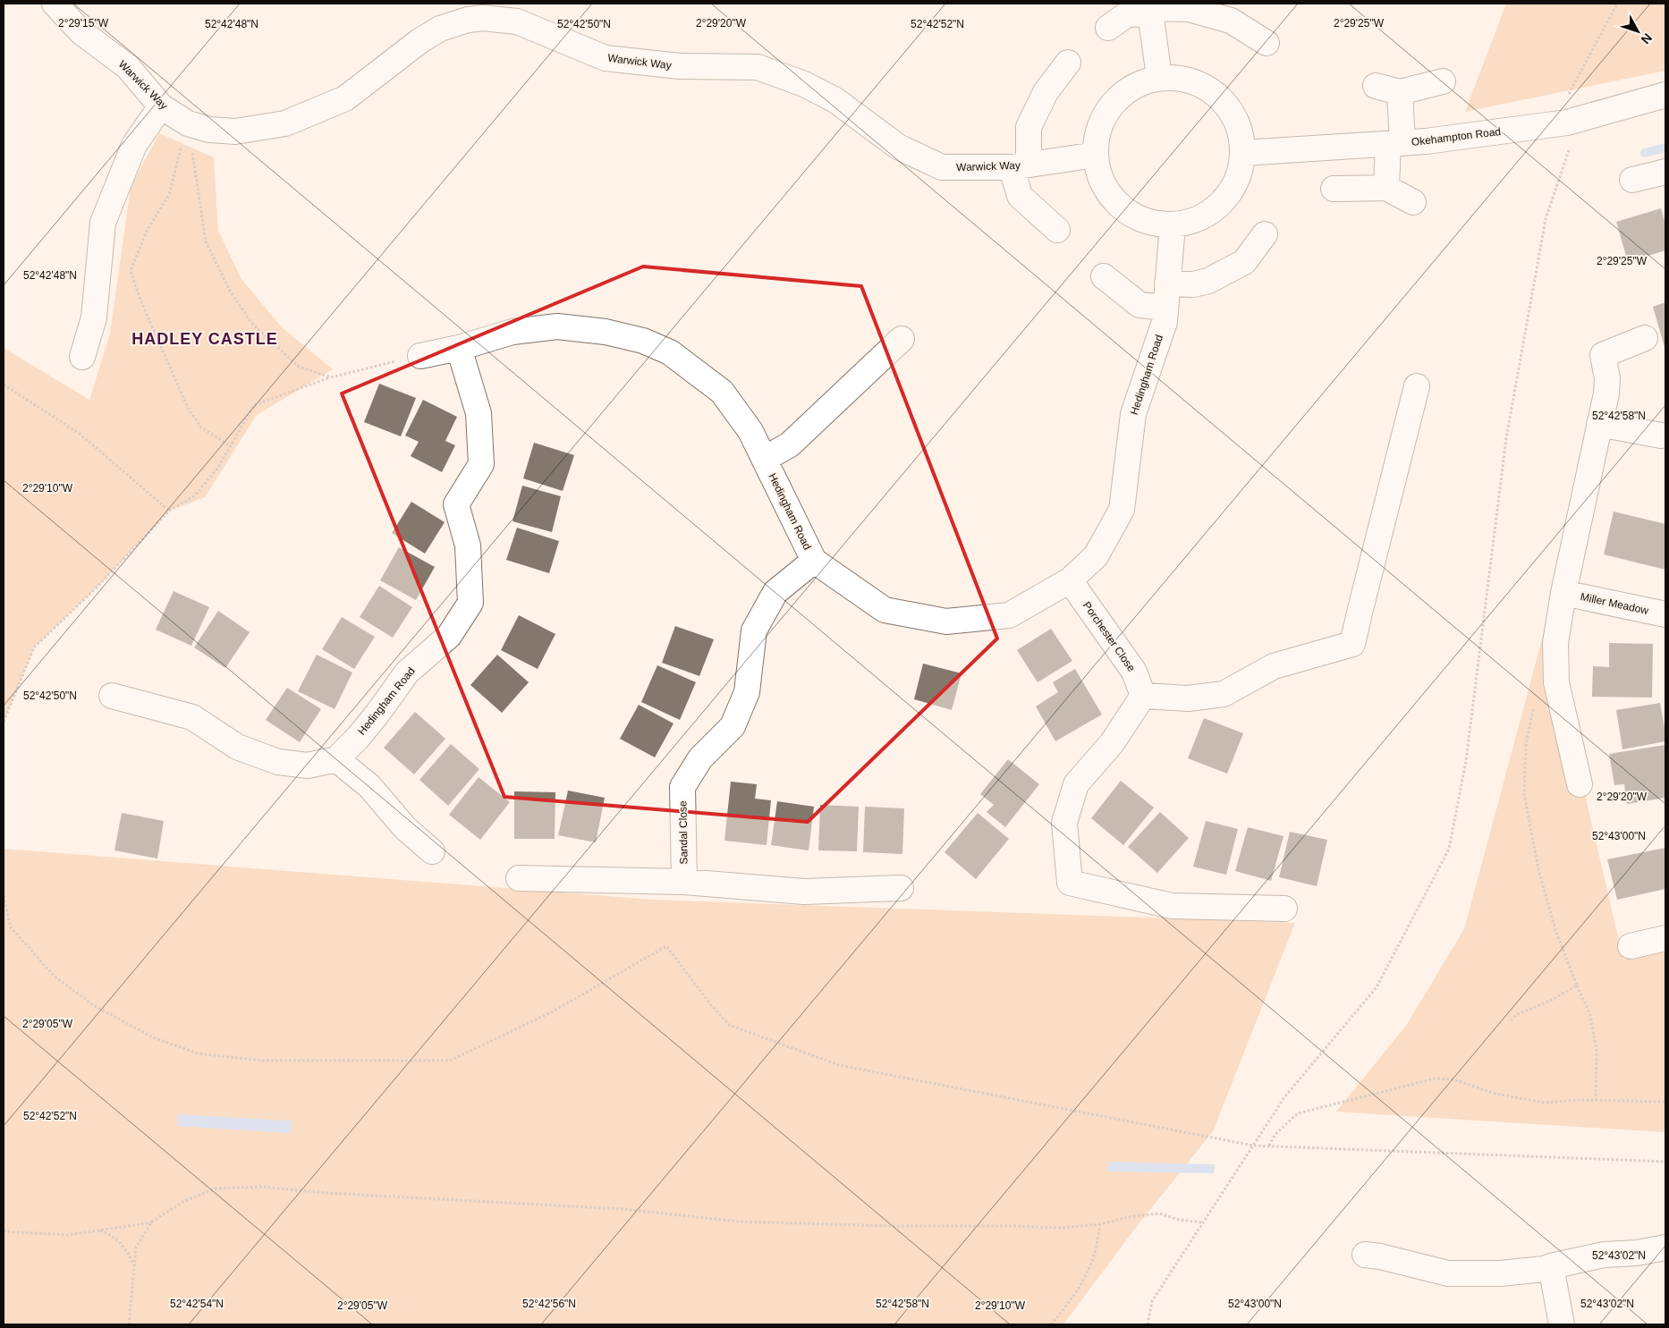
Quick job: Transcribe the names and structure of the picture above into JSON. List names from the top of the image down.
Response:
{
  "streets": {
    "street": [
      "Warwick Way",
      "Okehampton Road",
      "Hedingham Road",
      "Miller Meadow",
      "Porchester Close",
      "Sandal Close"
    ]
  },
  "crossings": [
    ["Warwick Way", "Okehampton Road"],
    ["Warwick Way", "Hedingham Road"],
    ["Okehampton Road", "Hedingham Road"],
    ["Hedingham Road", "Porchester Close"],
    ["Hedingham Road", "Sandal Close"]
  ],
  "districts": ["HADLEY CASTLE"],
  "north": "bottom right",
  "coordinates": [
    "2°29'15\"W",
    "2°29'20\"W",
    "2°29'25\"W",
    "52°42'48\"N",
    "52°42'50\"N",
    "52°42'52\"N",
    "52°42'58\"N",
    "2°29'10\"W",
    "52°43'00\"N",
    "2°29'05\"W",
    "52°43'02\"N",
    "52°42'54\"N",
    "52°42'56\"N"
  ]
}
